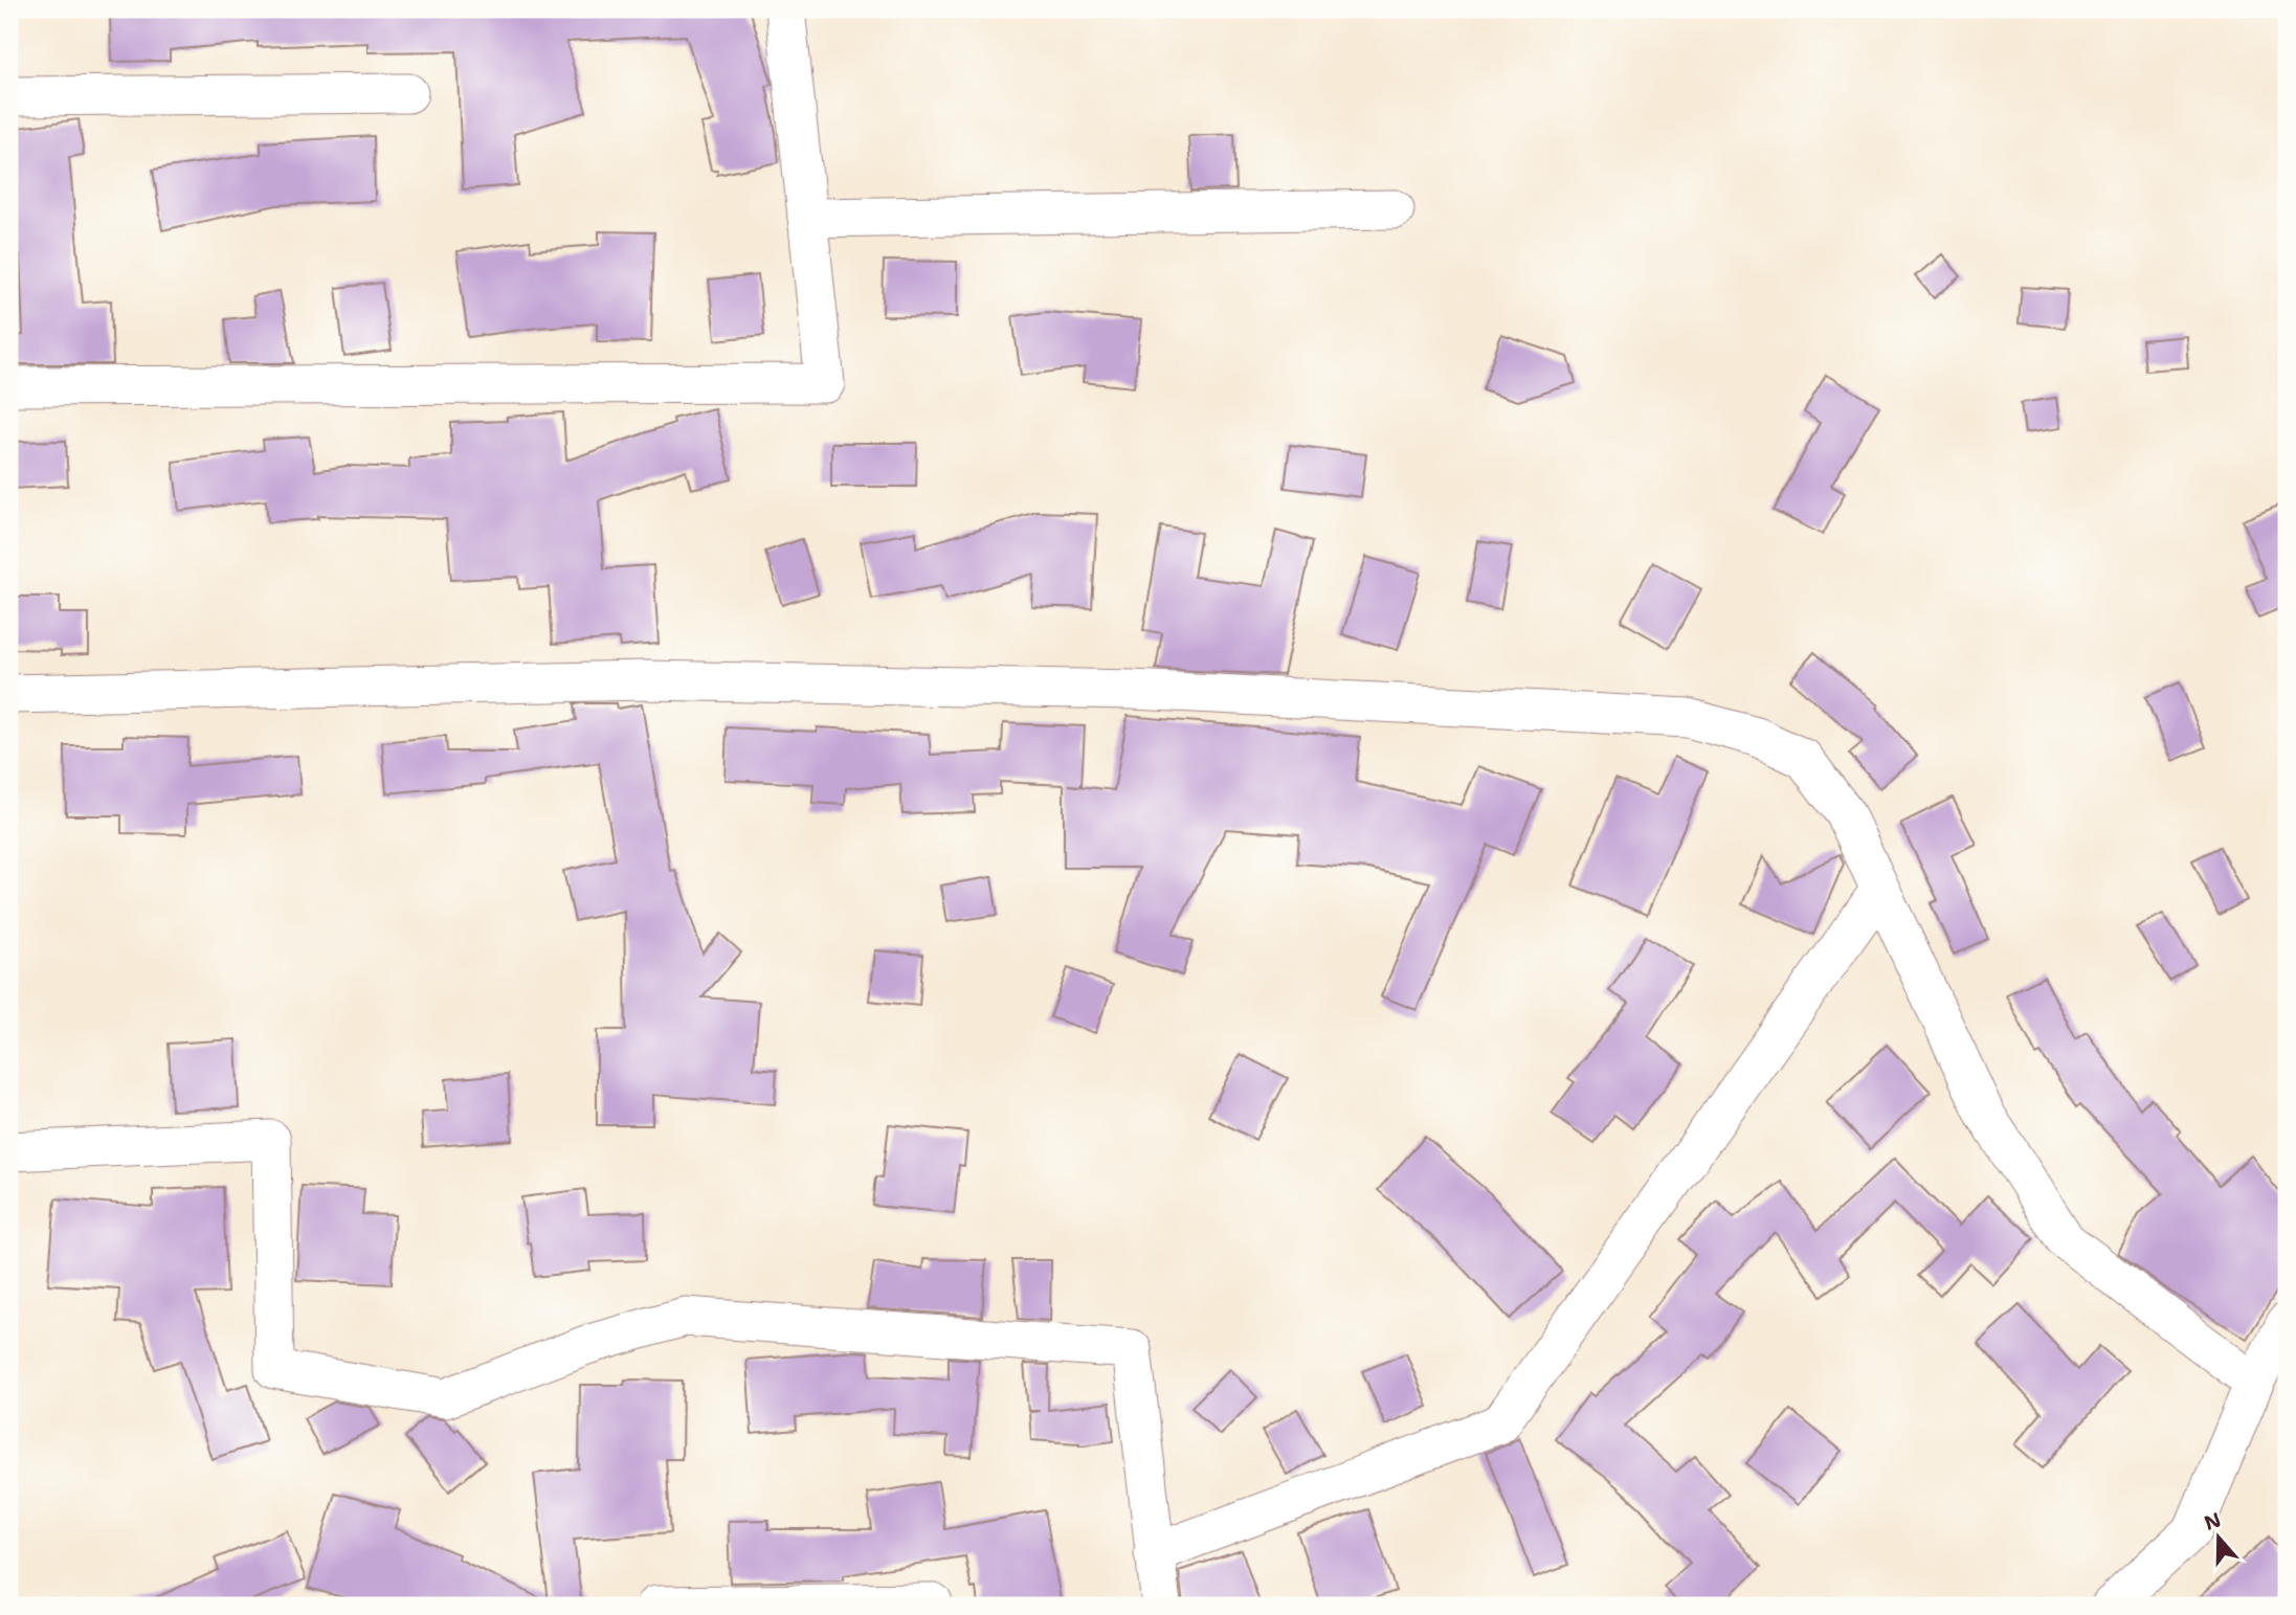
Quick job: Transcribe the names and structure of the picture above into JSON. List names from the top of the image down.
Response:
{
  "north": "top"
}
